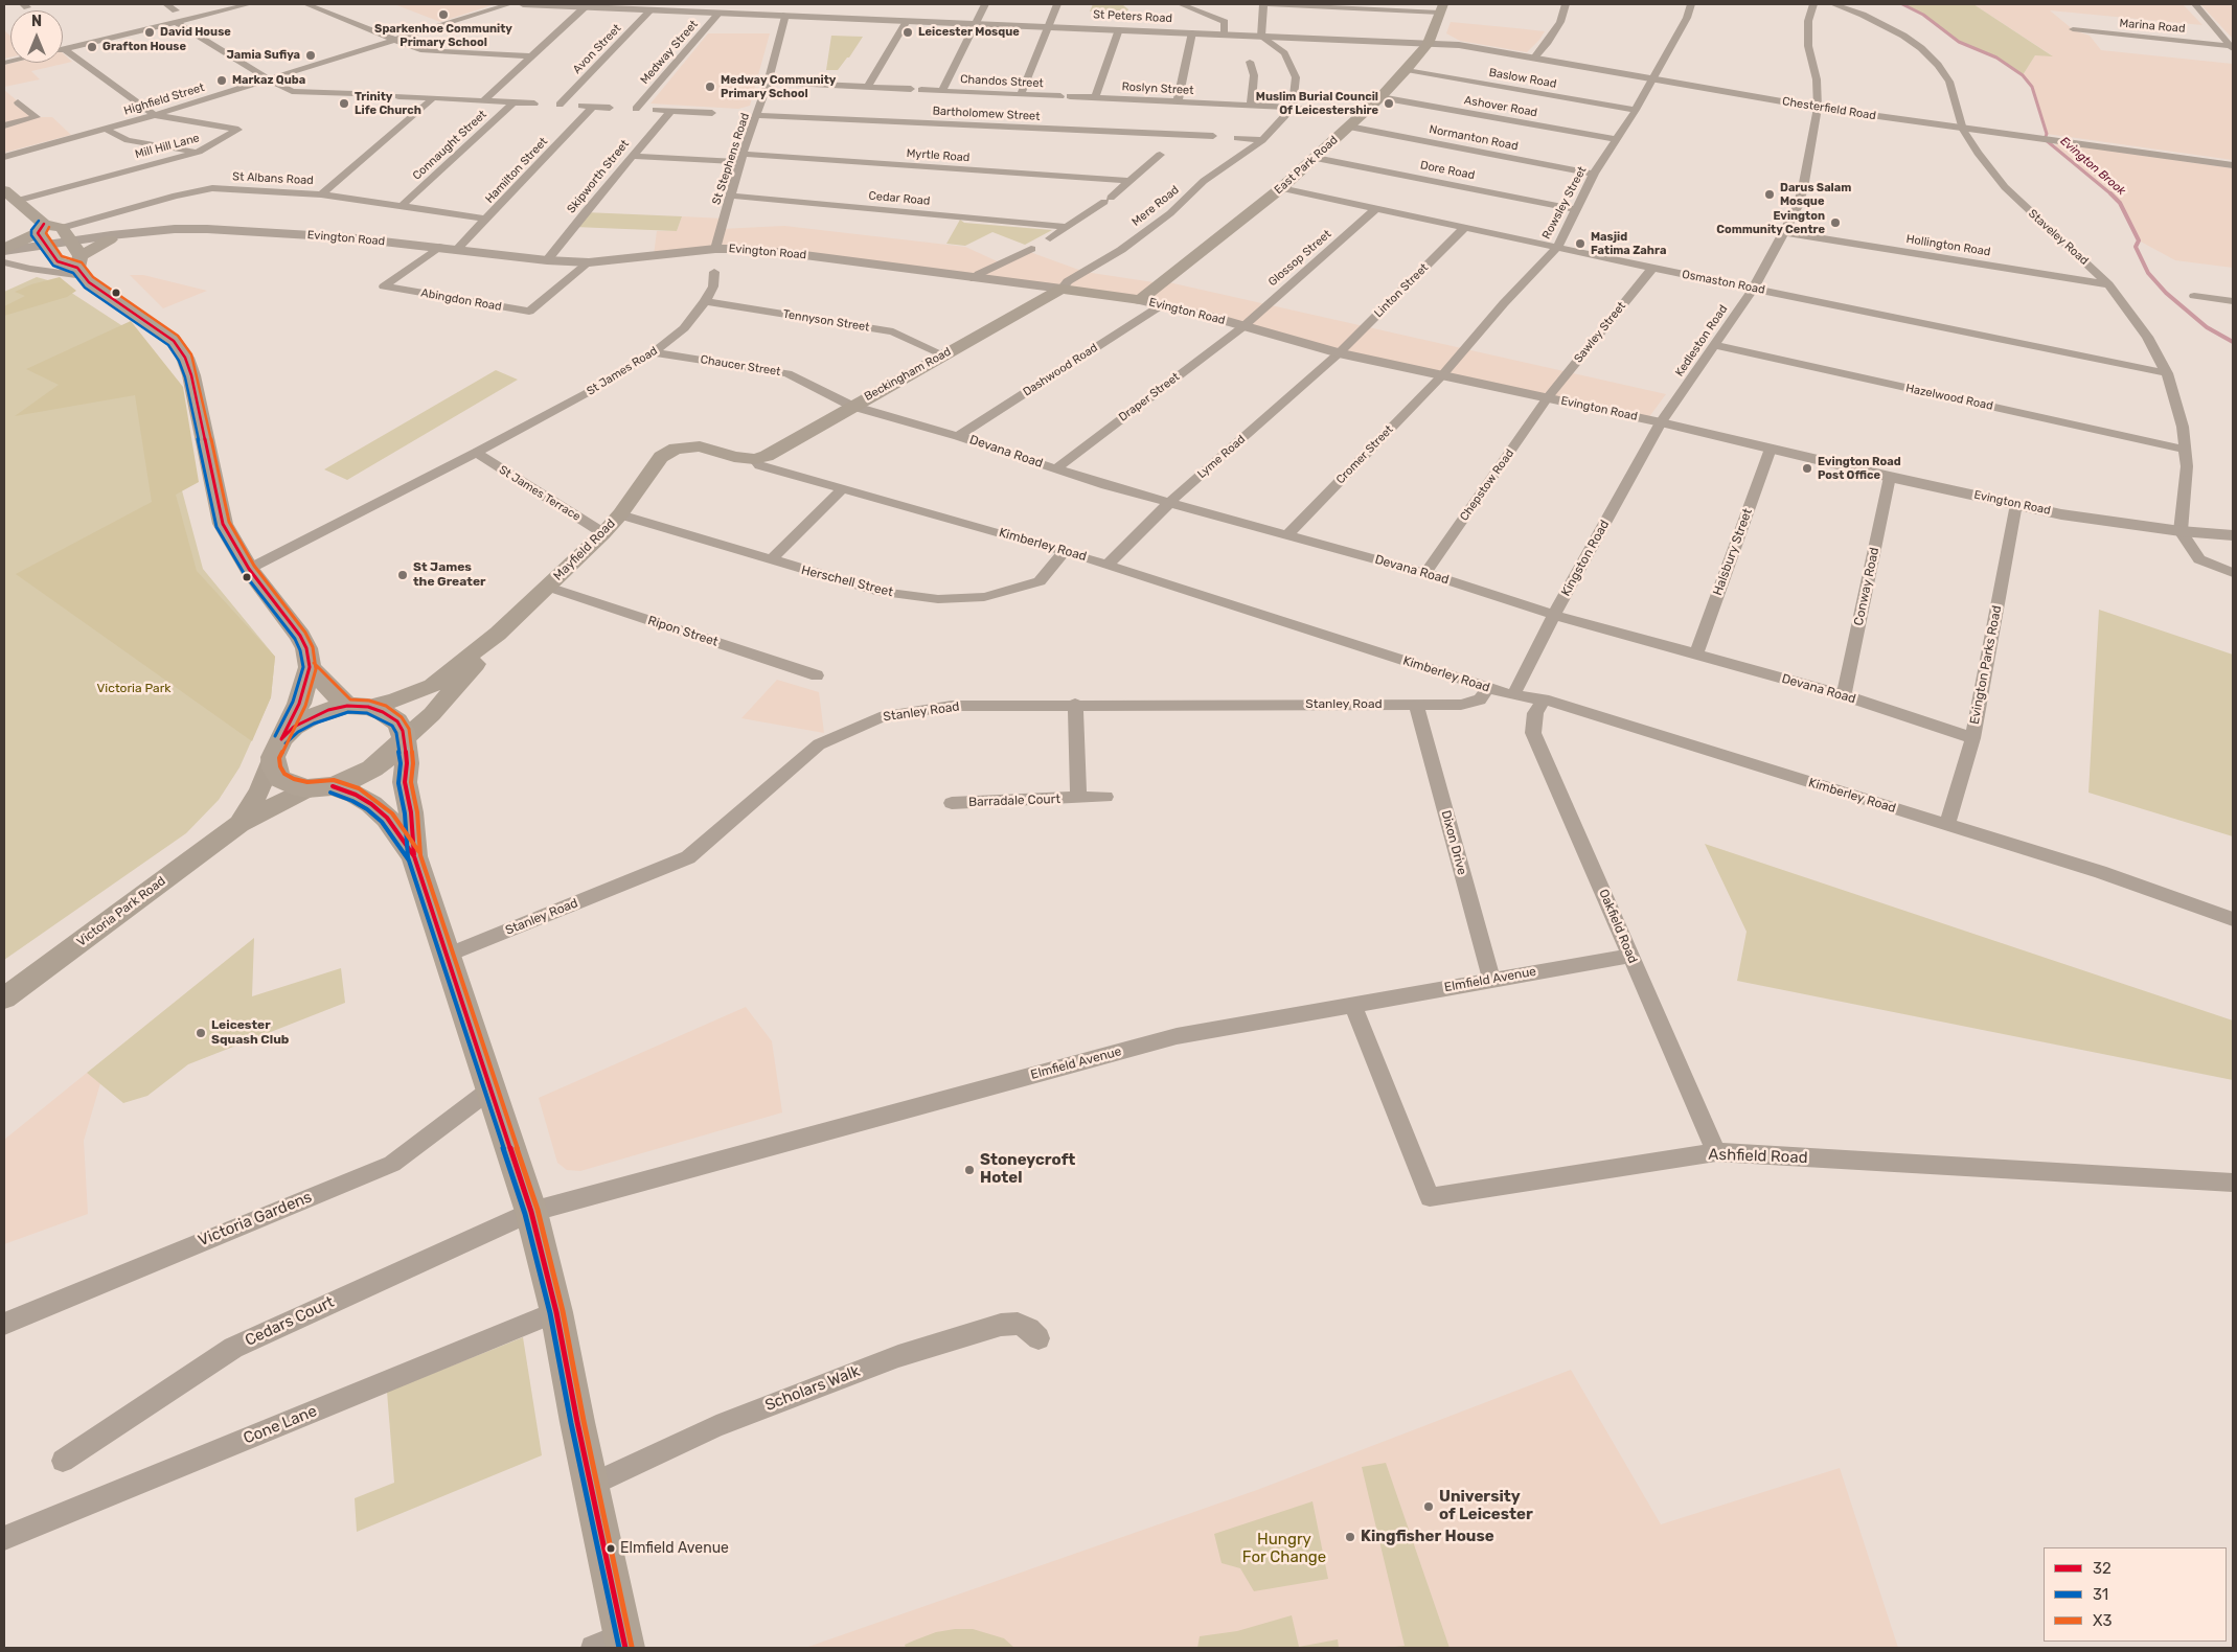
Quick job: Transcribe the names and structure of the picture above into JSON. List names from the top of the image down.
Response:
{
  "streets": {
    "main road": [
      "East Park Road",
      "Evington Road",
      "Beckingham Road",
      "Kimberley Road",
      "Mayfield Road",
      "Victoria Park Road"
    ],
    "street": [
      "St Peters Road",
      "Marina Road",
      "Avon Street",
      "Medway Street",
      "Baslow Road",
      "Chandos Street",
      "Roslyn Street",
      "Highfield Street",
      "Ashover Road",
      "Chesterfield Road",
      "Bartholomew Street",
      "Normanton Road",
      "Connaught Street",
      "Mill Hill Lane",
      "Myrtle Road",
      "St Stephens Road",
      "Hamilton Street",
      "Dore Road",
      "Skipworth Street",
      "St Albans Road",
      "Cedar Road",
      "Rowsley Street",
      "Mere Road",
      "Staveley Road",
      "Hollington Road",
      "Glossop Street",
      "Osmaston Road",
      "Linton Street",
      "Abingdon Road",
      "Tennyson Street",
      "Sawley Street",
      "Kedleston Road",
      "Chaucer Street",
      "Dashwood Road",
      "St James Road",
      "Draper Street",
      "Hazelwood Road",
      "Devana Road",
      "Cromer Street",
      "Lyme Road",
      "Chepstow Road",
      "St James Terrace",
      "Halsbury Street",
      "Kingston Road",
      "Herschell Street",
      "Conway Road",
      "Ripon Street",
      "Evington Parks Road",
      "Stanley Road",
      "Barradale Court",
      "Dixon Drive",
      "Oakfield Road",
      "Elmfield Avenue",
      "Ashfield Road",
      "Victoria Gardens",
      "Cedars Court",
      "Scholars Walk",
      "Cone Lane"
    ]
  },
  "crossings": [
    ["St Peters Road", "Avon Street"],
    ["St Peters Road", "Medway Street"],
    ["St Peters Road", "Chandos Street"],
    ["St Peters Road", "Chesterfield Road"],
    ["St Peters Road", "St Stephens Road"],
    ["St Peters Road", "East Park Road"],
    ["Medway Street", "Skipworth Street"],
    ["Baslow Road", "East Park Road"],
    ["Baslow Road", "Rowsley Street"],
    ["Chandos Street", "Roslyn Street"],
    ["Chandos Street", "St Stephens Road"],
    ["Highfield Street", "Mill Hill Lane"],
    ["Ashover Road", "East Park Road"],
    ["Ashover Road", "Rowsley Street"],
    ["Chesterfield Road", "East Park Road"],
    ["Chesterfield Road", "Rowsley Street"],
    ["Chesterfield Road", "Staveley Road"],
    ["Chesterfield Road", "Kedleston Road"],
    ["Bartholomew Street", "St Stephens Road"],
    ["Normanton Road", "East Park Road"],
    ["Normanton Road", "Rowsley Street"],
    ["Connaught Street", "St Albans Road"],
    ["Myrtle Road", "St Stephens Road"],
    ["Myrtle Road", "Skipworth Street"],
    ["St Stephens Road", "Cedar Road"],
    ["St Stephens Road", "Evington Road"],
    ["East Park Road", "Dore Road"],
    ["East Park Road", "Evington Road"],
    ["East Park Road", "Osmaston Road"],
    ["Hamilton Street", "St Albans Road"],
    ["Hamilton Street", "Evington Road"],
    ["Dore Road", "Rowsley Street"],
    ["Skipworth Street", "Evington Road"],
    ["Rowsley Street", "Evington Road"],
    ["Rowsley Street", "Osmaston Road"],
    ["Rowsley Street", "Cromer Street"],
    ["Mere Road", "Evington Road"],
    ["Mere Road", "Beckingham Road"],
    ["Staveley Road", "Evington Road"],
    ["Staveley Road", "Hollington Road"],
    ["Staveley Road", "Osmaston Road"],
    ["Staveley Road", "Hazelwood Road"],
    ["Evington Road", "Glossop Street"],
    ["Evington Road", "Linton Street"],
    ["Evington Road", "Abingdon Road"],
    ["Evington Road", "Sawley Street"],
    ["Evington Road", "Kedleston Road"],
    ["Evington Road", "Dashwood Road"],
    ["Evington Road", "Beckingham Road"],
    ["Evington Road", "Draper Street"],
    ["Evington Road", "Cromer Street"],
    ["Evington Road", "Lyme Road"],
    ["Evington Road", "Chepstow Road"],
    ["Evington Road", "Halsbury Street"],
    ["Evington Road", "Kingston Road"],
    ["Evington Road", "Conway Road"],
    ["Evington Road", "Evington Parks Road"],
    ["Hollington Road", "Kedleston Road"],
    ["Glossop Street", "Osmaston Road"],
    ["Glossop Street", "Draper Street"],
    ["Osmaston Road", "Linton Street"],
    ["Osmaston Road", "Sawley Street"],
    ["Osmaston Road", "Kedleston Road"],
    ["Linton Street", "Lyme Road"],
    ["Tennyson Street", "St James Road"],
    ["Tennyson Street", "Beckingham Road"],
    ["Sawley Street", "Chepstow Road"],
    ["Kedleston Road", "Hazelwood Road"],
    ["Kedleston Road", "Kingston Road"],
    ["Chaucer Street", "St James Road"],
    ["Chaucer Street", "Beckingham Road"],
    ["Chaucer Street", "Devana Road"],
    ["Dashwood Road", "Devana Road"],
    ["St James Road", "St James Terrace"],
    ["Beckingham Road", "Devana Road"],
    ["Beckingham Road", "Kimberley Road"],
    ["Draper Street", "Devana Road"],
    ["Devana Road", "Cromer Street"],
    ["Devana Road", "Lyme Road"],
    ["Devana Road", "Chepstow Road"],
    ["Devana Road", "Halsbury Street"],
    ["Devana Road", "Kingston Road"],
    ["Devana Road", "Conway Road"],
    ["Devana Road", "Evington Parks Road"],
    ["Lyme Road", "Kimberley Road"],
    ["St James Terrace", "Mayfield Road"],
    ["Kimberley Road", "Mayfield Road"],
    ["Kimberley Road", "Kingston Road"],
    ["Kimberley Road", "Herschell Street"],
    ["Kimberley Road", "Evington Parks Road"],
    ["Kimberley Road", "Stanley Road"],
    ["Kimberley Road", "Oakfield Road"],
    ["Mayfield Road", "Herschell Street"],
    ["Mayfield Road", "Ripon Street"],
    ["Stanley Road", "Barradale Court"],
    ["Stanley Road", "Dixon Drive"],
    ["Dixon Drive", "Elmfield Avenue"],
    ["Oakfield Road", "Elmfield Avenue"],
    ["Oakfield Road", "Ashfield Road"],
    ["Elmfield Avenue", "Ashfield Road"],
    ["Elmfield Avenue", "Cedars Court"]
  ],
  "water": ["Evington Brook"],
  "parks": ["Victoria Park", "Hungry For Change"],
  "places": [
    "Sparkenhoe Community Primary School",
    "David House",
    "Leicester Mosque",
    "Grafton House",
    "Jamia Sufiya",
    "Markaz Quba",
    "Medway Community Primary School",
    "Trinity Life Church",
    "Muslim Burial Council Of Leicestershire",
    "Darus Salam Mosque",
    "Evington Community Centre",
    "Masjid Fatima Zahra",
    "Evington Road Post Office",
    "St James the Greater",
    "Leicester Squash Club",
    "Stoneycroft Hotel",
    "University of Leicester",
    "Kingfisher House",
    "Elmfield Avenue"
  ],
  "lines": ["transit line 31", "transit line 32", "transit line X3"],
  "legend": ["32", "31", "X3"],
  "north": "top"
}
